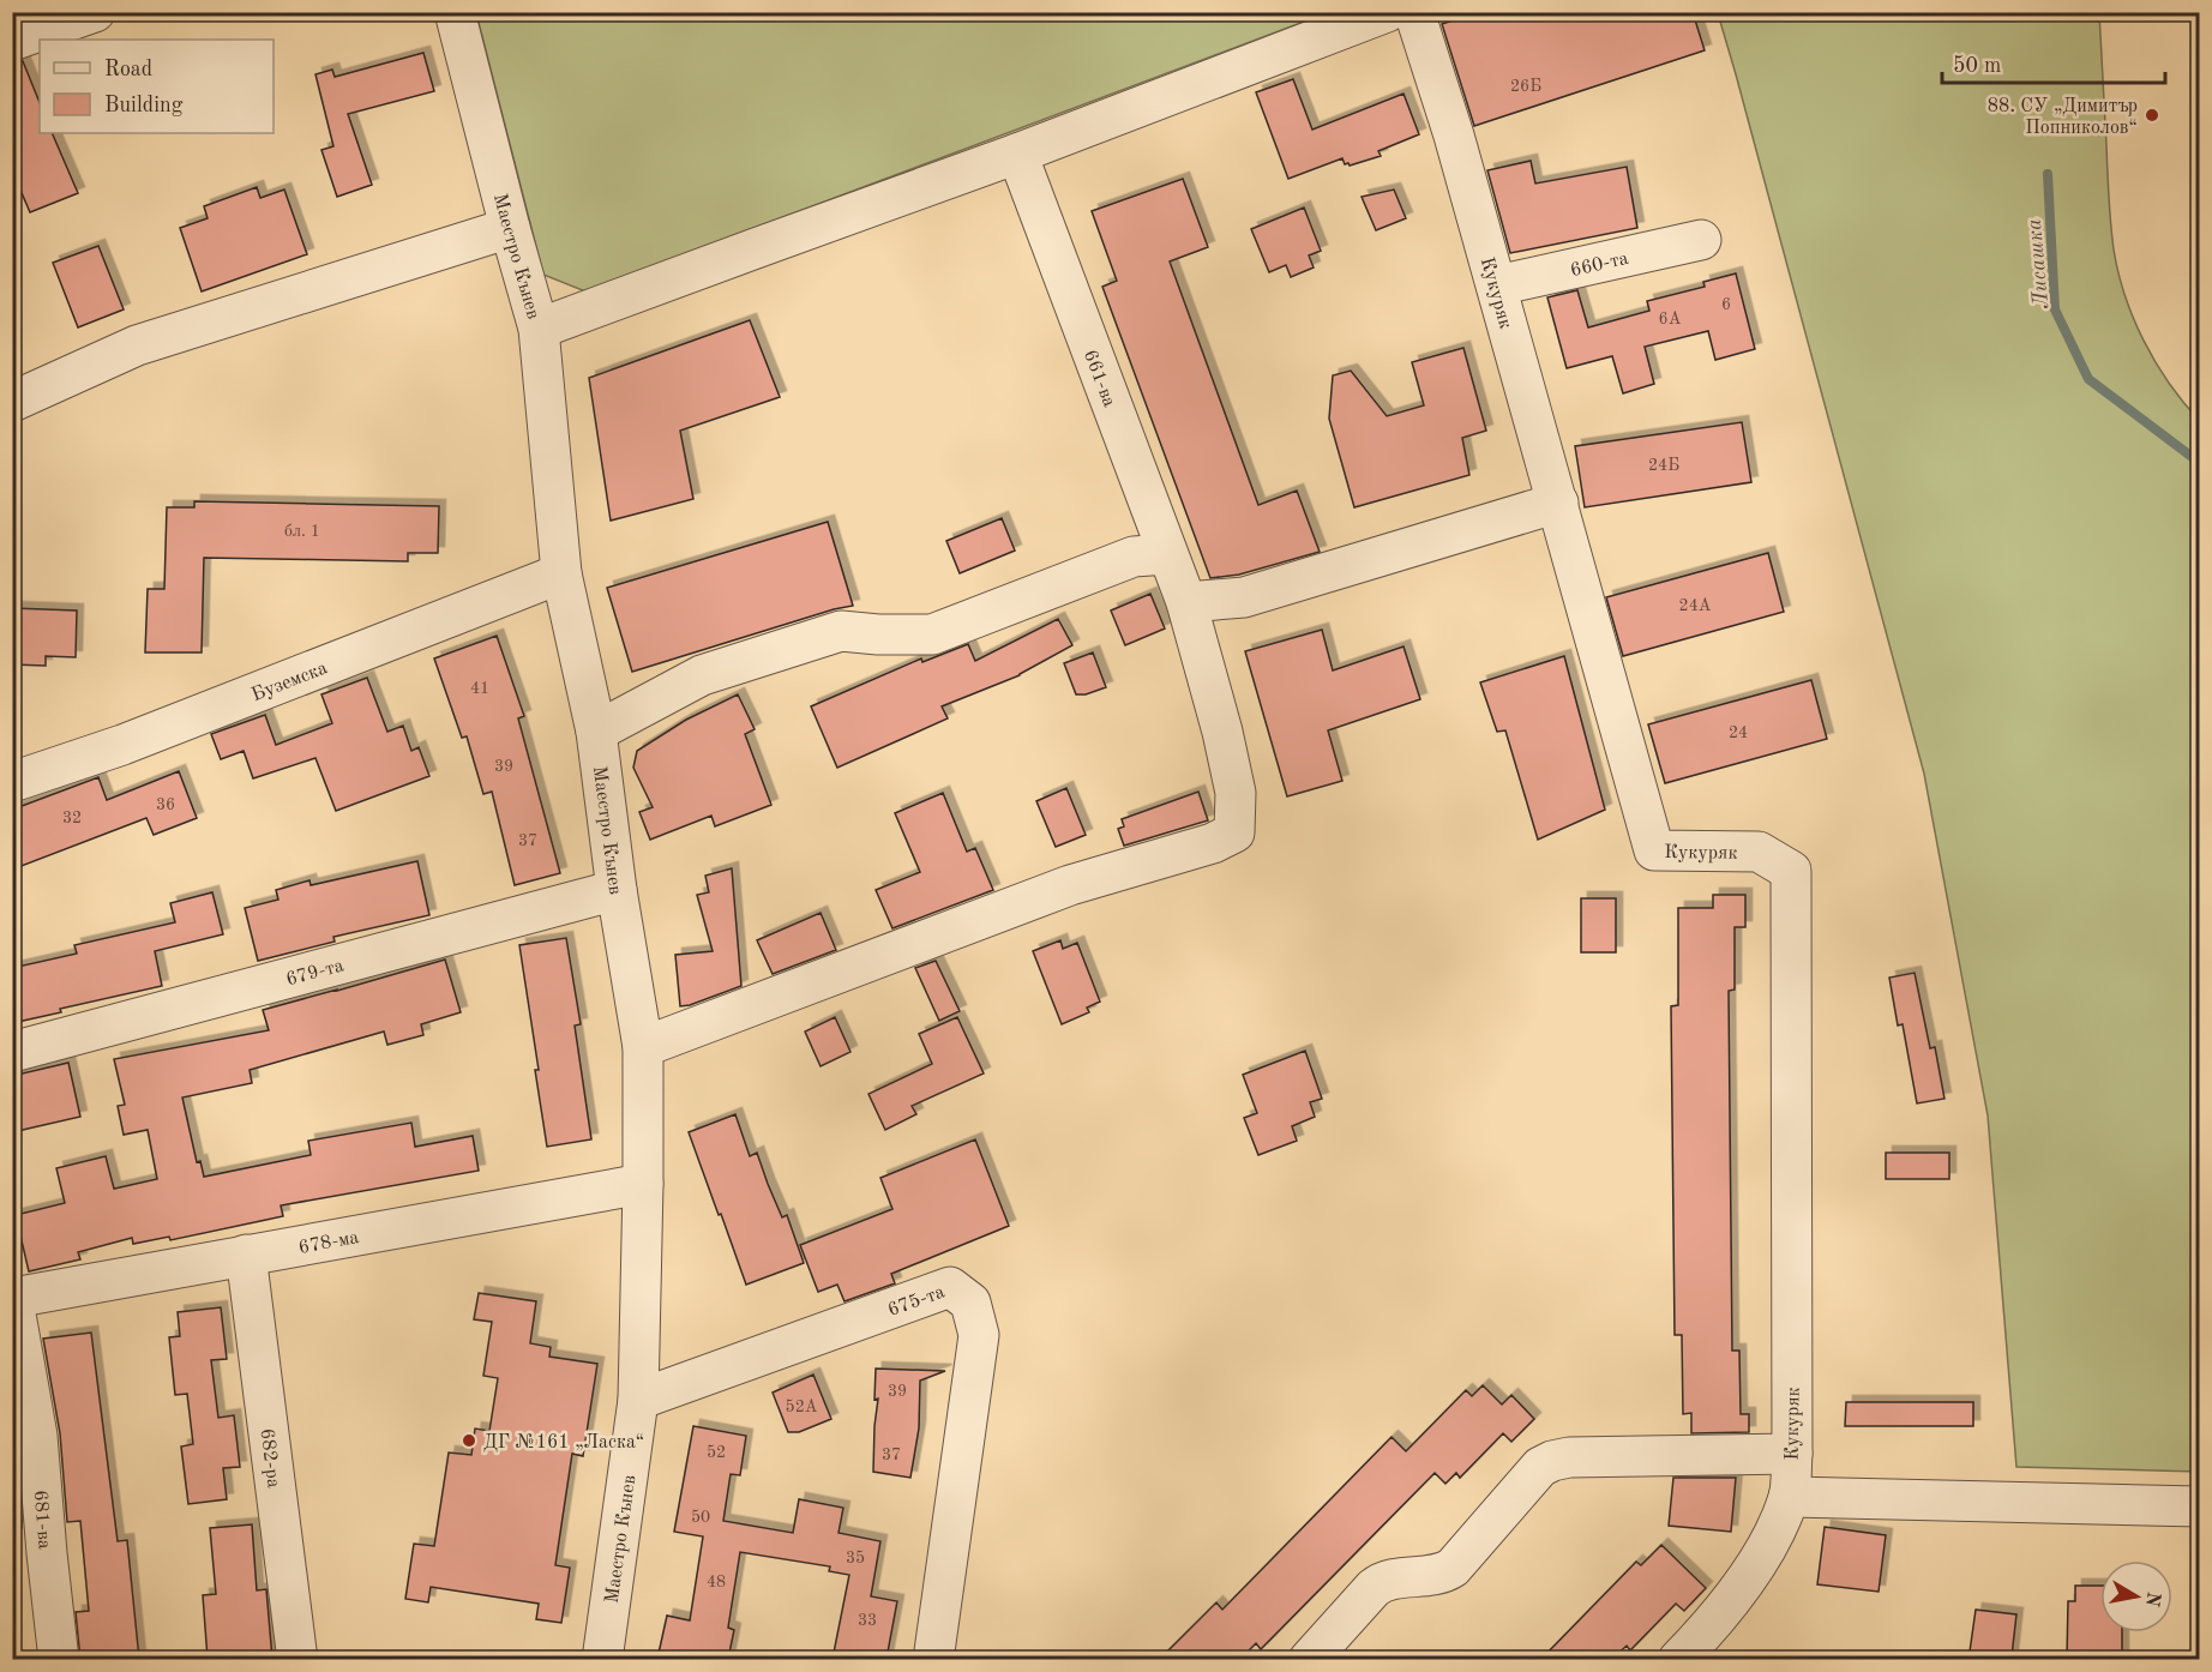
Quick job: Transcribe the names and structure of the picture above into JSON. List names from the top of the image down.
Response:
{
  "streets": {
    "street": [
      "Маестро Кънев",
      "660-та",
      "Кукуряк",
      "661-ва",
      "Буземска",
      "679-та",
      "678-ма",
      "675-та",
      "682-ра",
      "681-ва"
    ]
  },
  "crossings": [
    ["Маестро Кънев", "661-ва"],
    ["Маестро Кънев", "Буземска"],
    ["Маестро Кънев", "679-та"],
    ["Маестро Кънев", "678-ма"],
    ["Маестро Кънев", "675-та"],
    ["660-та", "Кукуряк"],
    ["678-ма", "682-ра"],
    ["678-ма", "681-ва"]
  ],
  "water": ["Лисашка"],
  "places": ["88. СУ „Димитър Попниколов“", "ДГ №161 „Ласка“"],
  "house_numbers": [
    "26Б",
    "6",
    "6А",
    "24Б",
    "бл. 1",
    "24A",
    "41",
    "24",
    "39",
    "36",
    "32",
    "37",
    "39",
    "52А",
    "52",
    "37",
    "50",
    "35",
    "48",
    "33"
  ],
  "legend": ["Road", "Building"],
  "scale_bar": "50 m",
  "north": "right"
}
